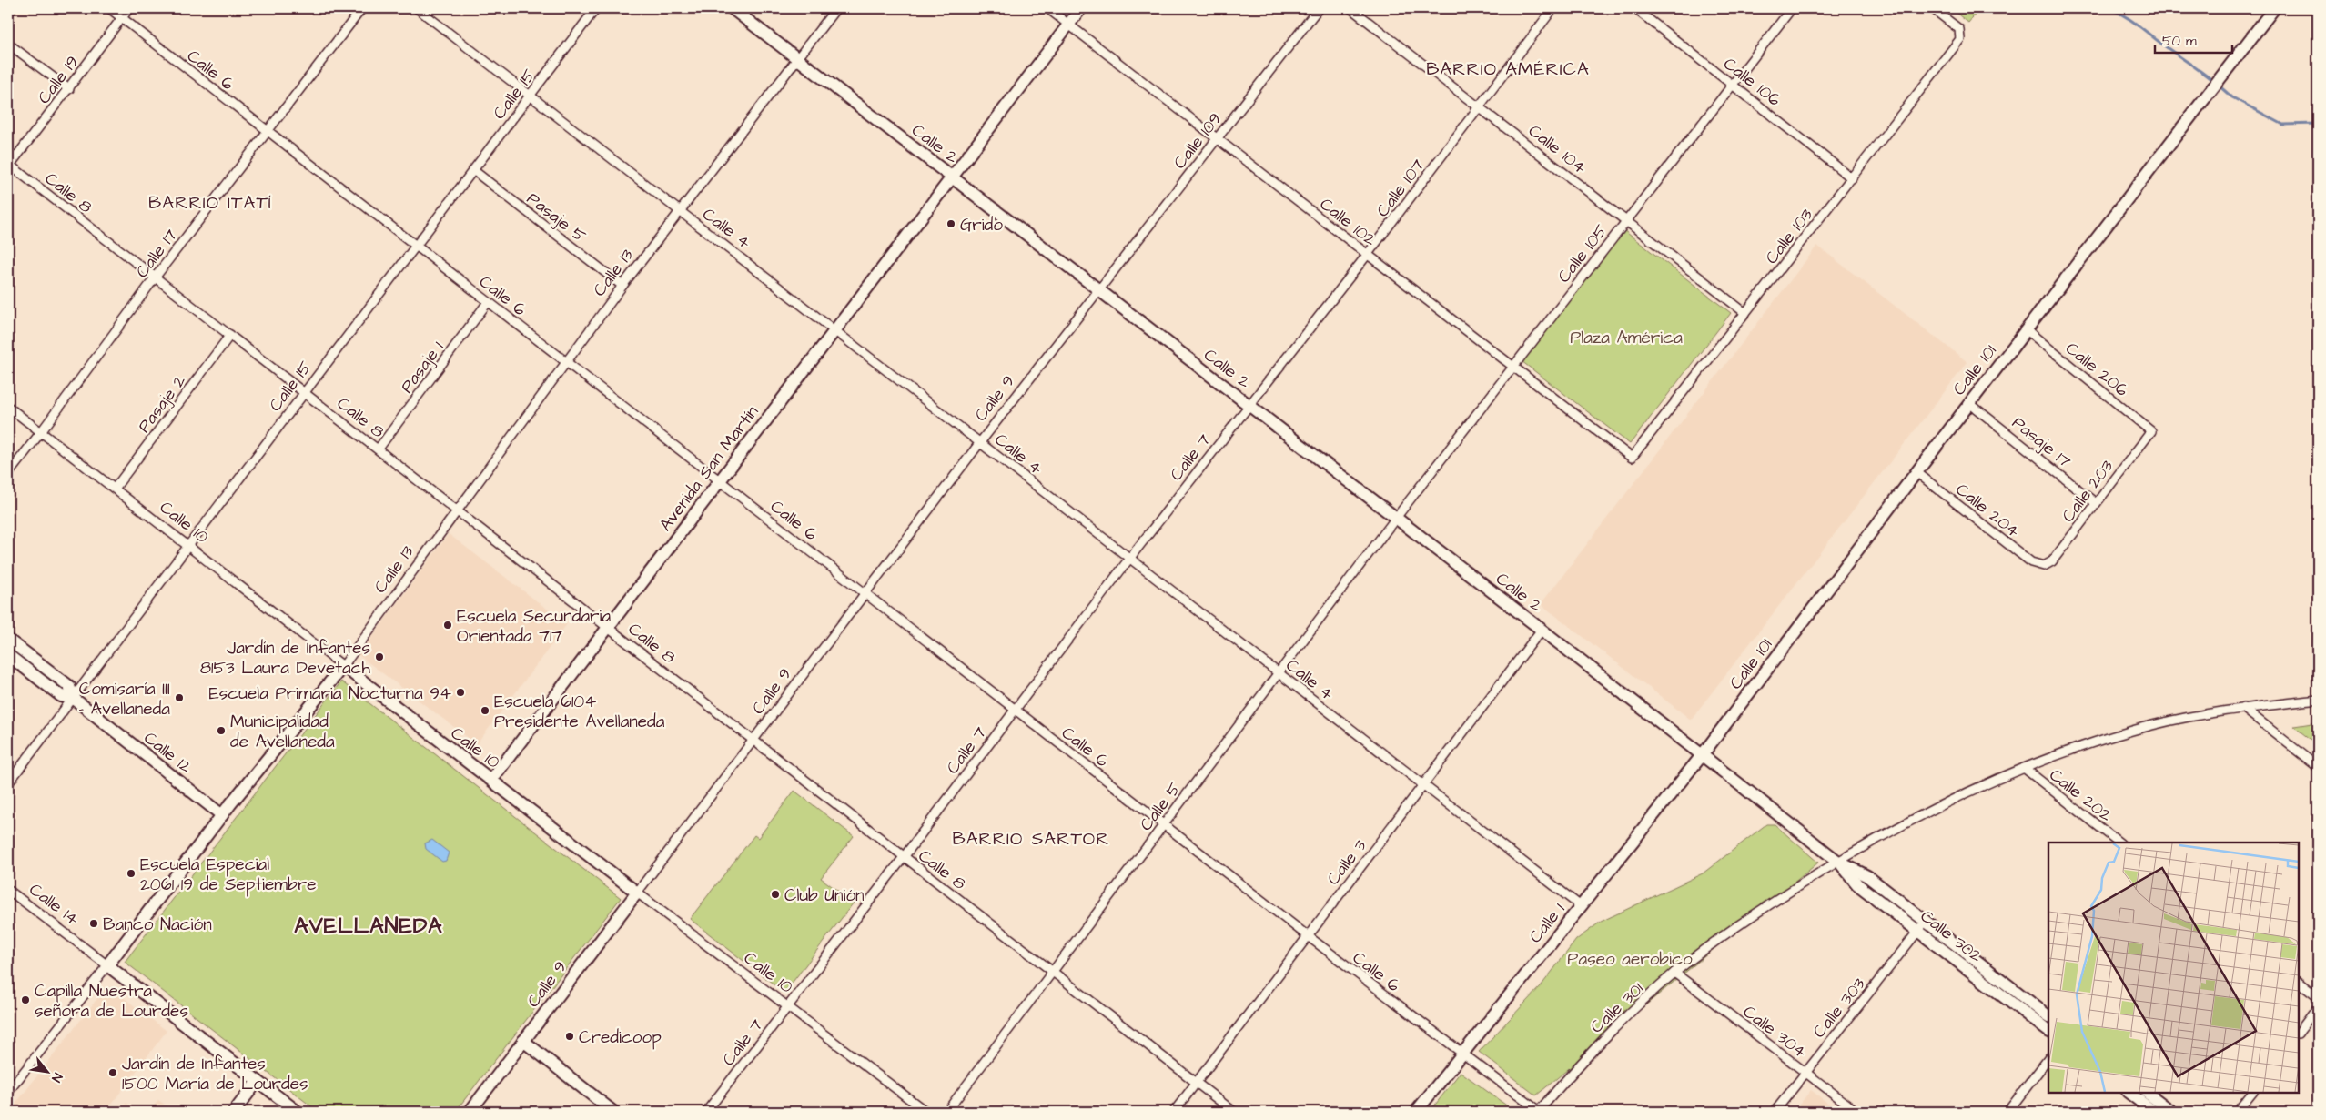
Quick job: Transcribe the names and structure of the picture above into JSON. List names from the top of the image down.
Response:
{
  "streets": {
    "street": [
      "Calle 6",
      "Calle 19",
      "Calle 106",
      "Calle 15",
      "Calle 109",
      "Calle 2",
      "Calle 104",
      "Calle 107",
      "Calle 8",
      "Pasaje 5",
      "Calle 102",
      "Calle 4",
      "Calle 103",
      "Calle 17",
      "Calle 105",
      "Calle 13",
      "Pasaje 1",
      "Calle 206",
      "Calle 101",
      "Calle 9",
      "Pasaje 2",
      "Pasaje 17",
      "Calle 7",
      "Avenida San Martín",
      "Calle 203",
      "Calle 204",
      "Calle 10",
      "Calle 12",
      "Calle 202",
      "Calle 5",
      "Calle 3",
      "Calle 14",
      "Calle 1",
      "Calle 302",
      "Calle 301",
      "Calle 303",
      "Calle 304"
    ]
  },
  "crossings": [
    ["Calle 6", "Calle 19"],
    ["Calle 6", "Calle 15"],
    ["Calle 6", "Calle 17"],
    ["Calle 6", "Calle 13"],
    ["Calle 6", "Pasaje 1"],
    ["Calle 6", "Calle 9"],
    ["Calle 6", "Calle 7"],
    ["Calle 6", "Avenida San Martín"],
    ["Calle 6", "Calle 5"],
    ["Calle 6", "Calle 3"],
    ["Calle 6", "Calle 1"],
    ["Calle 6", "Calle 301"],
    ["Calle 19", "Calle 8"],
    ["Calle 106", "Calle 103"],
    ["Calle 106", "Calle 105"],
    ["Calle 15", "Calle 8"],
    ["Calle 15", "Pasaje 5"],
    ["Calle 15", "Calle 4"],
    ["Calle 15", "Calle 10"],
    ["Calle 15", "Calle 12"],
    ["Calle 109", "Calle 2"],
    ["Calle 109", "Calle 102"],
    ["Calle 109", "Calle 9"],
    ["Calle 2", "Calle 107"],
    ["Calle 2", "Calle 105"],
    ["Calle 2", "Calle 13"],
    ["Calle 2", "Calle 101"],
    ["Calle 2", "Calle 9"],
    ["Calle 2", "Calle 7"],
    ["Calle 2", "Avenida San Martín"],
    ["Calle 2", "Calle 5"],
    ["Calle 2", "Calle 3"],
    ["Calle 2", "Calle 1"],
    ["Calle 2", "Calle 302"],
    ["Calle 104", "Calle 107"],
    ["Calle 104", "Calle 103"],
    ["Calle 104", "Calle 105"],
    ["Calle 107", "Calle 102"],
    ["Calle 107", "Calle 7"],
    ["Calle 8", "Calle 17"],
    ["Calle 8", "Calle 13"],
    ["Calle 8", "Pasaje 1"],
    ["Calle 8", "Calle 9"],
    ["Calle 8", "Pasaje 2"],
    ["Calle 8", "Calle 7"],
    ["Calle 8", "Avenida San Martín"],
    ["Calle 8", "Calle 5"],
    ["Calle 8", "Calle 3"],
    ["Pasaje 5", "Calle 13"],
    ["Calle 102", "Calle 103"],
    ["Calle 102", "Calle 105"],
    ["Calle 102", "Avenida San Martín"],
    ["Calle 4", "Calle 13"],
    ["Calle 4", "Calle 9"],
    ["Calle 4", "Calle 7"],
    ["Calle 4", "Avenida San Martín"],
    ["Calle 4", "Calle 5"],
    ["Calle 4", "Calle 3"],
    ["Calle 4", "Calle 1"],
    ["Calle 17", "Calle 10"],
    ["Calle 105", "Calle 5"],
    ["Calle 13", "Calle 10"],
    ["Calle 13", "Calle 12"],
    ["Calle 13", "Calle 14"],
    ["Calle 206", "Calle 101"],
    ["Calle 206", "Calle 203"],
    ["Calle 101", "Pasaje 17"],
    ["Calle 101", "Calle 204"],
    ["Calle 101", "Calle 1"],
    ["Calle 101", "Calle 302"],
    ["Calle 9", "Calle 10"],
    ["Pasaje 2", "Calle 10"],
    ["Pasaje 17", "Calle 203"],
    ["Calle 7", "Calle 10"],
    ["Avenida San Martín", "Calle 10"],
    ["Calle 203", "Calle 204"],
    ["Calle 202", "Calle 301"],
    ["Calle 1", "Calle 302"],
    ["Calle 302", "Calle 301"],
    ["Calle 302", "Calle 303"],
    ["Calle 301", "Calle 304"],
    ["Calle 303", "Calle 304"]
  ],
  "districts": [
    "BARRIO AMÉRICA",
    "BARRIO ITATÍ",
    "BARRIO SARTOR",
    "AVELLANEDA"
  ],
  "parks": ["Plaza América", "Paseo aerobico"],
  "places": [
    "Grido",
    "Escuela Secundaria Orientada 717",
    "Jardín de Infantes 8153 Laura Devetach",
    "Escuela Primaria Nocturna 94",
    "Comisaría III - Avellaneda",
    "Escuela 6104 Presidente Avellaneda",
    "Municipalidad de Avellaneda",
    "Escuela Especial 2061 19 de Septiembre",
    "Club Unión",
    "Banco Nación",
    "Capilla Nuestra señora de Lourdes",
    "Credicoop",
    "Jardín de Infantes 1500 María de Lourdes"
  ],
  "scale_bar": "50 m",
  "north": "bottom right"
}
